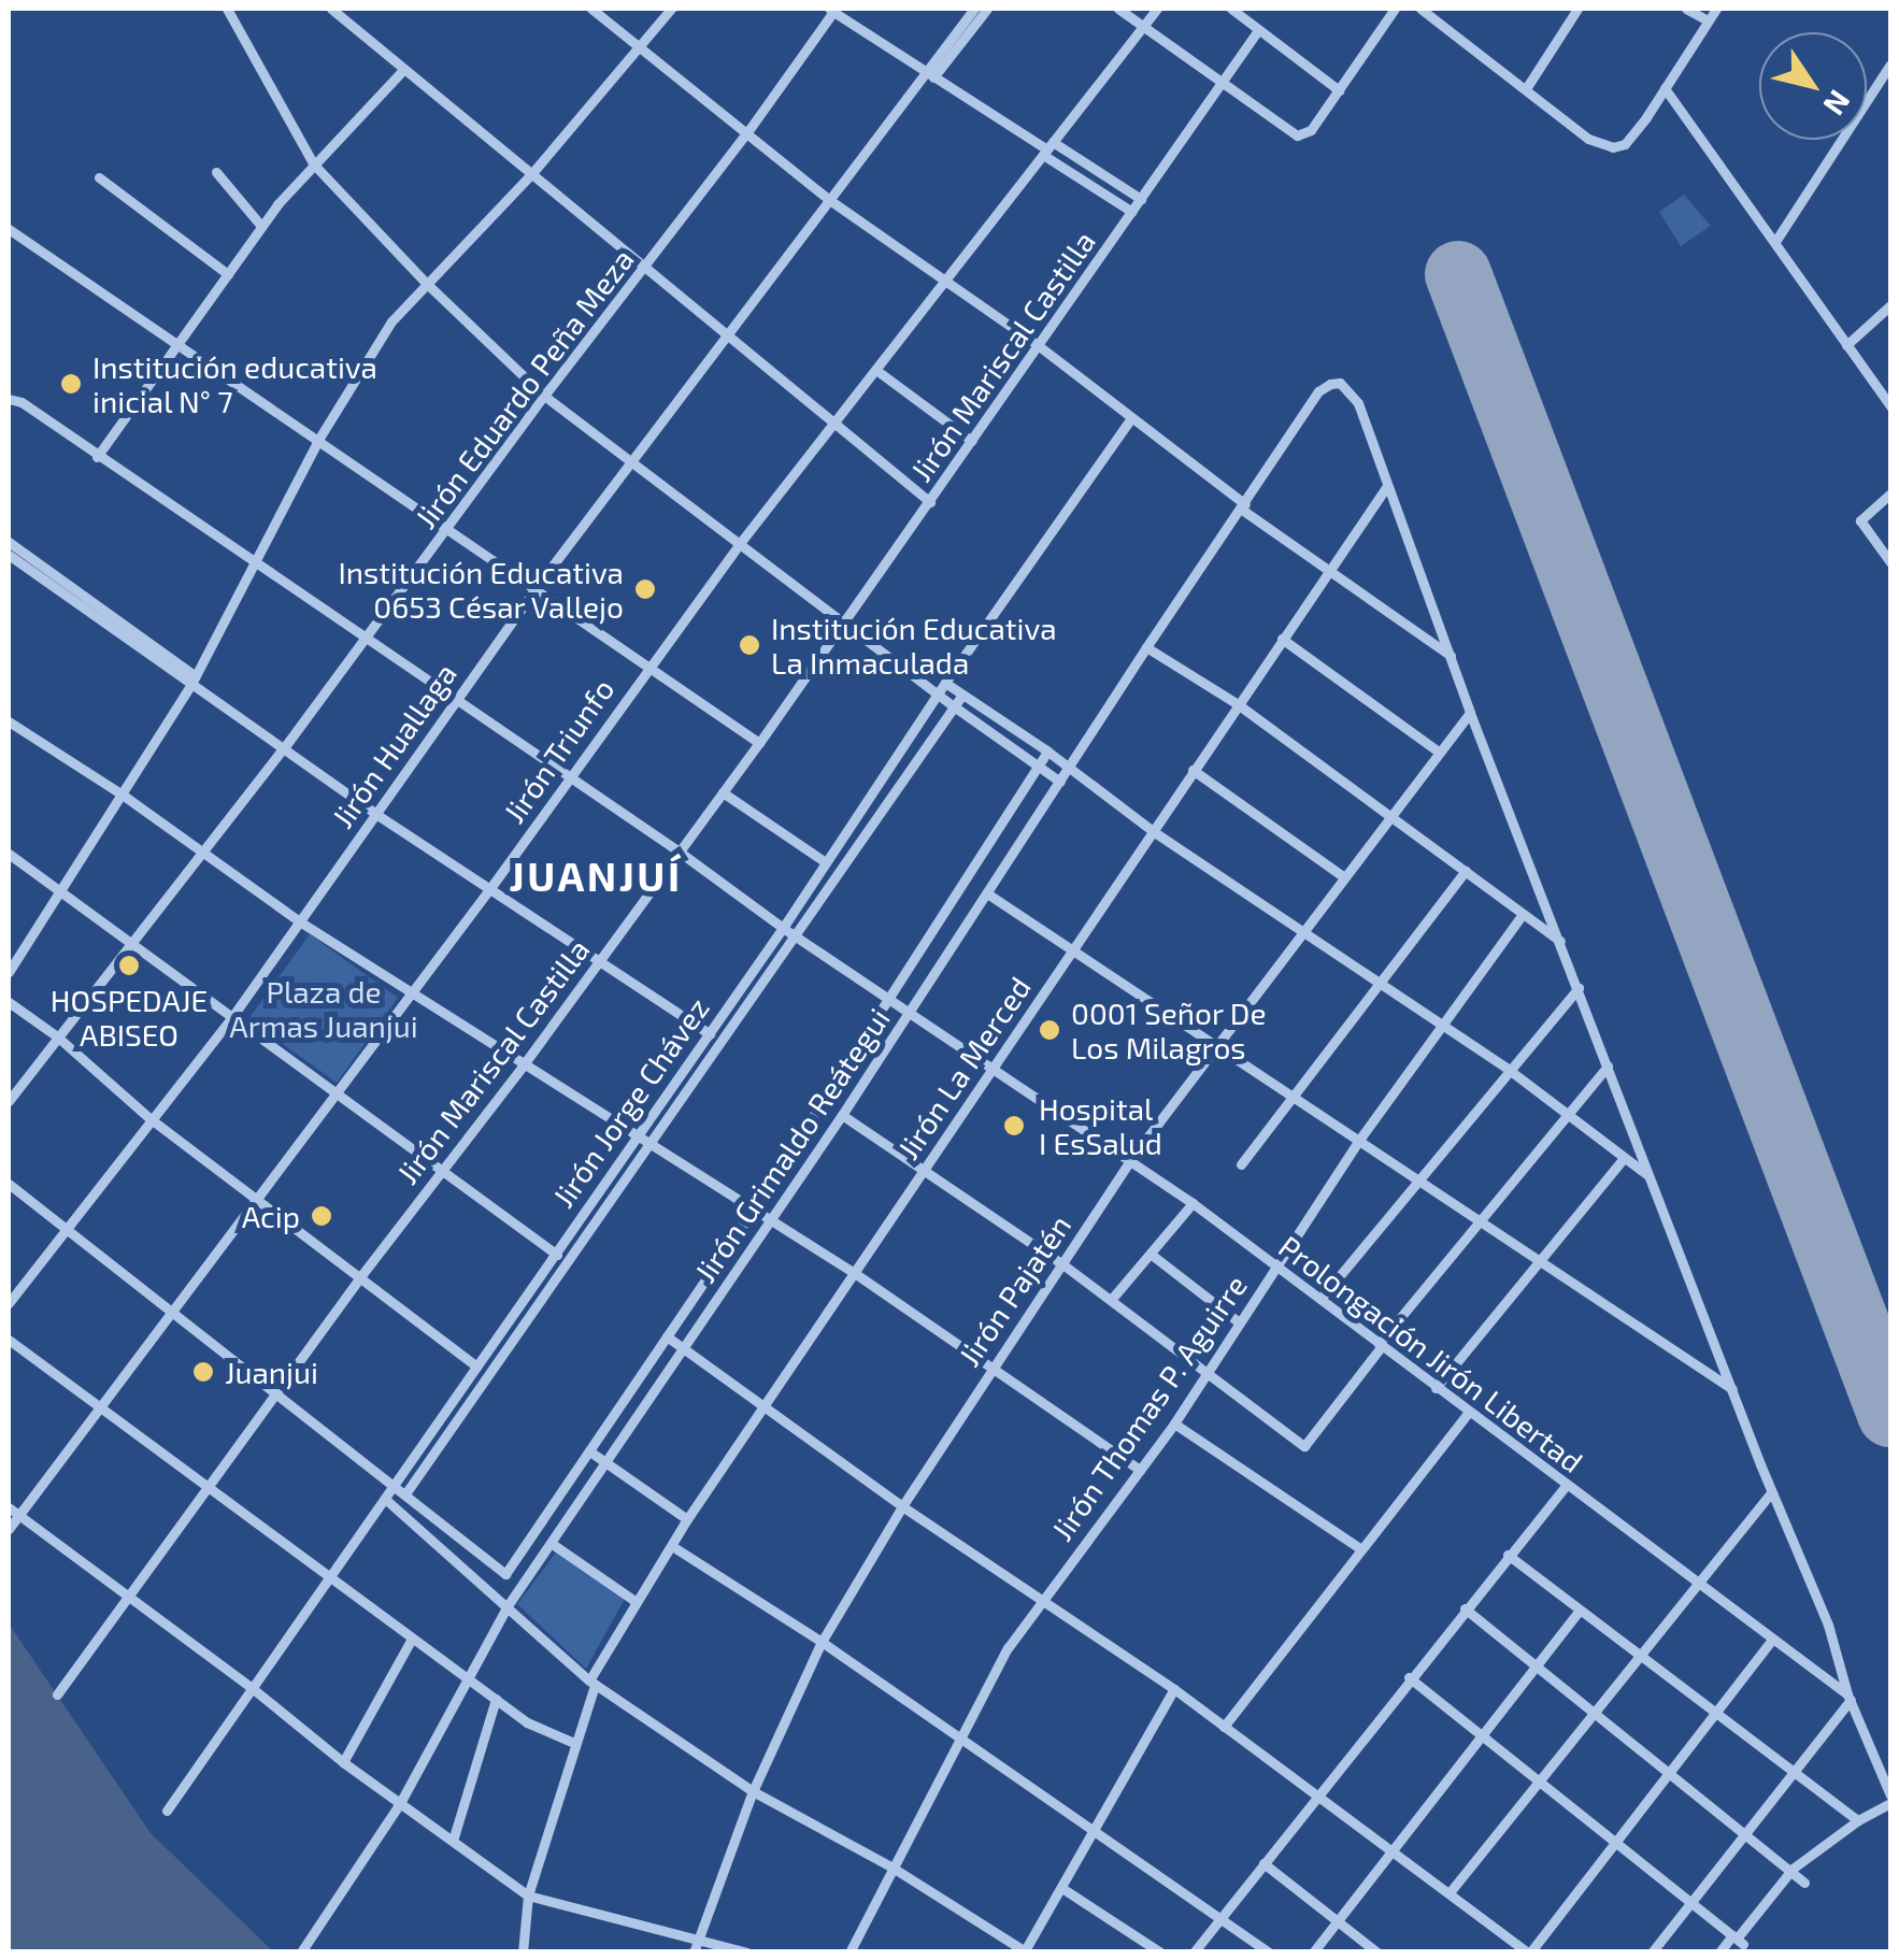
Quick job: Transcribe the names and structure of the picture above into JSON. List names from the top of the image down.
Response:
{
  "streets": {
    "street": [
      "Jirón Mariscal Castilla",
      "Jirón Eduardo Peña Meza",
      "Jirón Huallaga",
      "Jirón Triunfo",
      "Jirón La Merced",
      "Jirón Jorge Chávez",
      "Jirón Grimaldo Reátegui",
      "Jirón Pajatén",
      "Prolongación Jirón Libertad",
      "Jirón Thomas P. Aguirre"
    ]
  },
  "crossings": [
    ["Jirón Mariscal Castilla", "Prolongación Jirón Libertad"],
    ["Jirón Eduardo Peña Meza", "Prolongación Jirón Libertad"],
    ["Jirón Huallaga", "Prolongación Jirón Libertad"],
    ["Jirón Triunfo", "Prolongación Jirón Libertad"],
    ["Jirón La Merced", "Jirón Grimaldo Reátegui"],
    ["Jirón La Merced", "Prolongación Jirón Libertad"],
    ["Jirón Jorge Chávez", "Prolongación Jirón Libertad"],
    ["Jirón Grimaldo Reátegui", "Prolongación Jirón Libertad"],
    ["Jirón Pajatén", "Prolongación Jirón Libertad"],
    ["Prolongación Jirón Libertad", "Jirón Thomas P. Aguirre"]
  ],
  "districts": ["JUANJUÍ"],
  "parks": ["Plaza de Armas Juanjui"],
  "places": [
    "Institución educativa inicial N° 7",
    "Institución Educativa 0653 César Vallejo",
    "Institución Educativa La Inmaculada",
    "HOSPEDAJE ABISEO",
    "0001 Señor De Los Milagros",
    "Hospital I EsSalud",
    "Acip",
    "Juanjui"
  ],
  "north": "bottom right"
}
